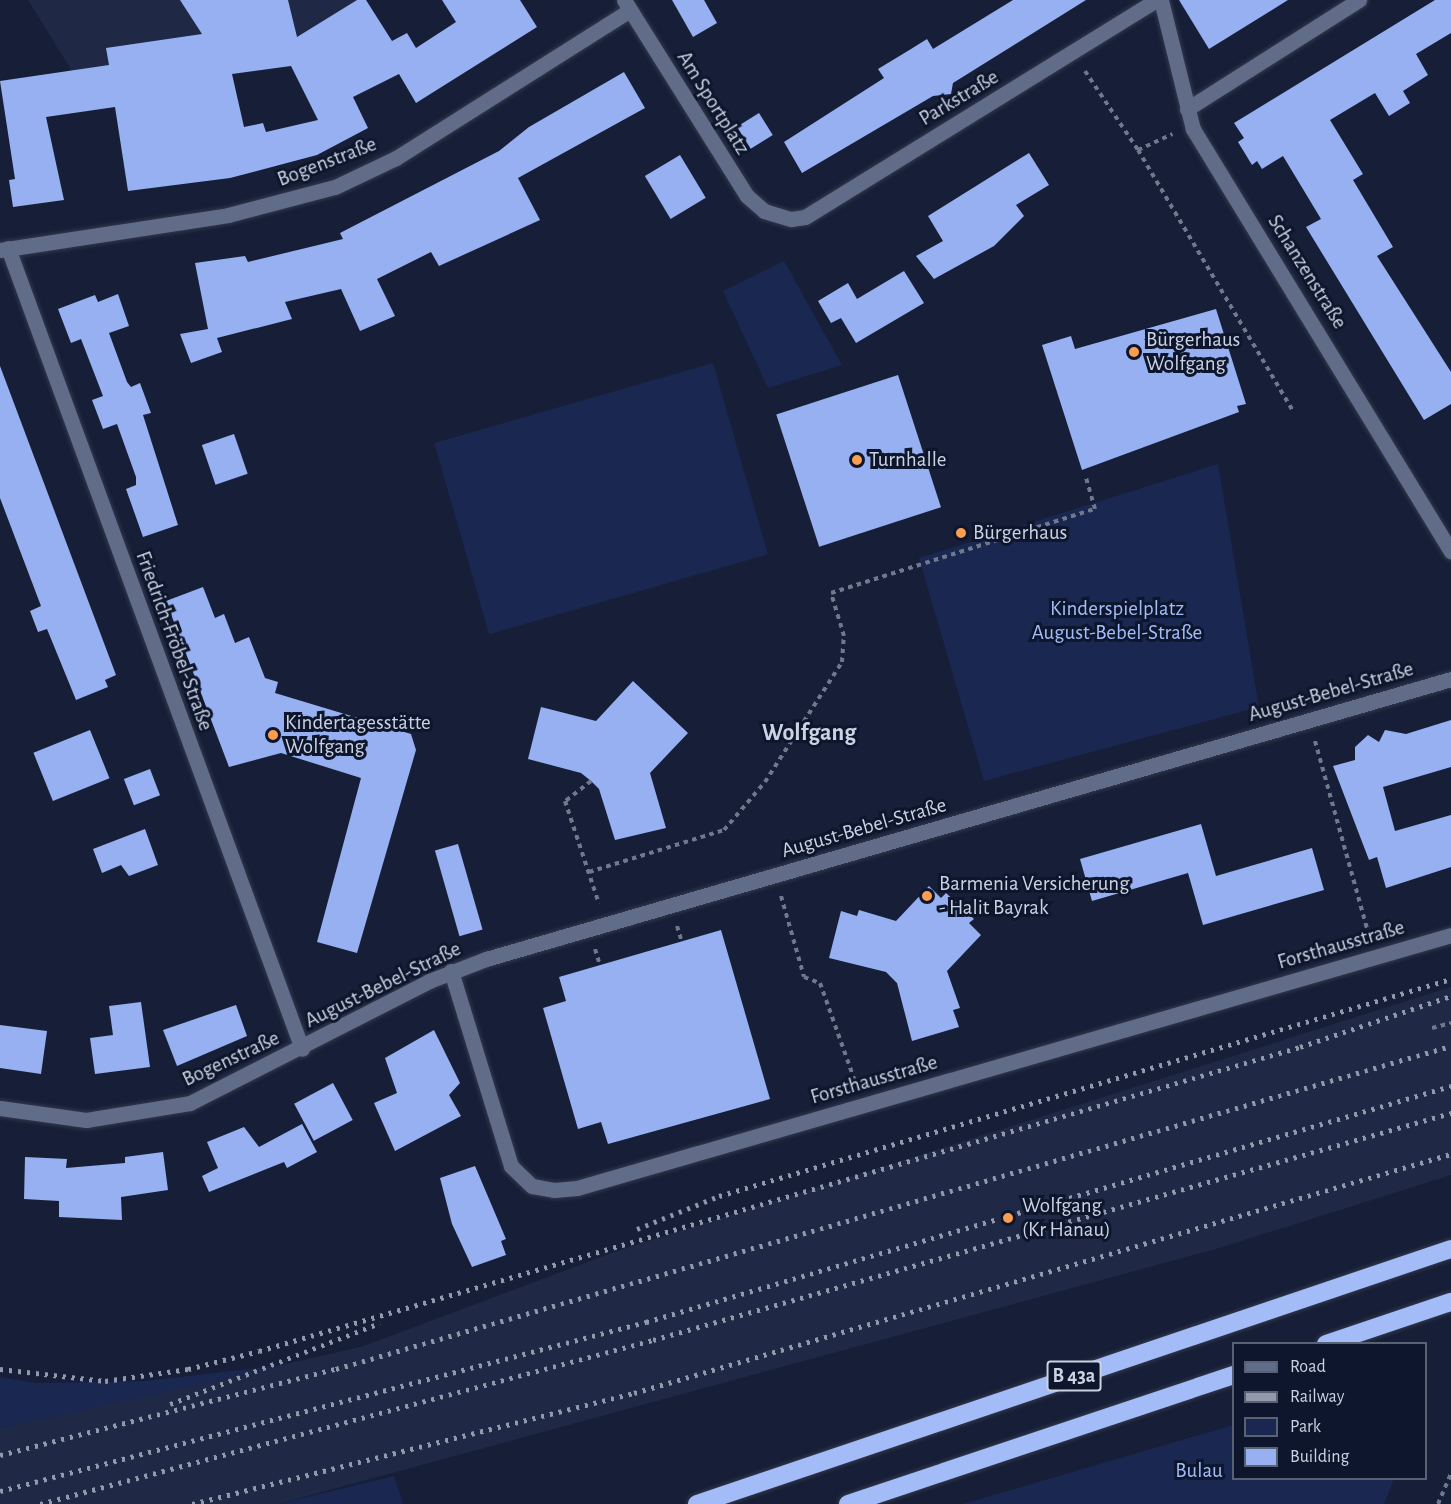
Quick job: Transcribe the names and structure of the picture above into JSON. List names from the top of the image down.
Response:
{
  "streets": {
    "highway": ["B 43a"],
    "street": [
      "Parkstraße",
      "Am Sportplatz",
      "Bogenstraße",
      "Schanzenstraße",
      "Friedrich-Fröbel-Straße",
      "August-Bebel-Straße",
      "Forsthausstraße"
    ]
  },
  "crossings": [
    ["Parkstraße", "Am Sportplatz"],
    ["Parkstraße", "Schanzenstraße"],
    ["Am Sportplatz", "Bogenstraße"],
    ["Bogenstraße", "Friedrich-Fröbel-Straße"],
    ["Bogenstraße", "August-Bebel-Straße"],
    ["Friedrich-Fröbel-Straße", "August-Bebel-Straße"],
    ["August-Bebel-Straße", "Forsthausstraße"]
  ],
  "districts": ["Wolfgang"],
  "parks": ["Kinderspielplatz August-Bebel-Straße", "Bulau"],
  "places": [
    "Bürgerhaus Wolfgang",
    "Turnhalle",
    "Bürgerhaus",
    "Kindertagesstätte Wolfgang",
    "Barmenia Versicherung - Halit Bayrak",
    "Wolfgang (Kr Hanau)"
  ],
  "legend": [
    "Road",
    "Railway",
    "Park",
    "Building"
  ]
}
